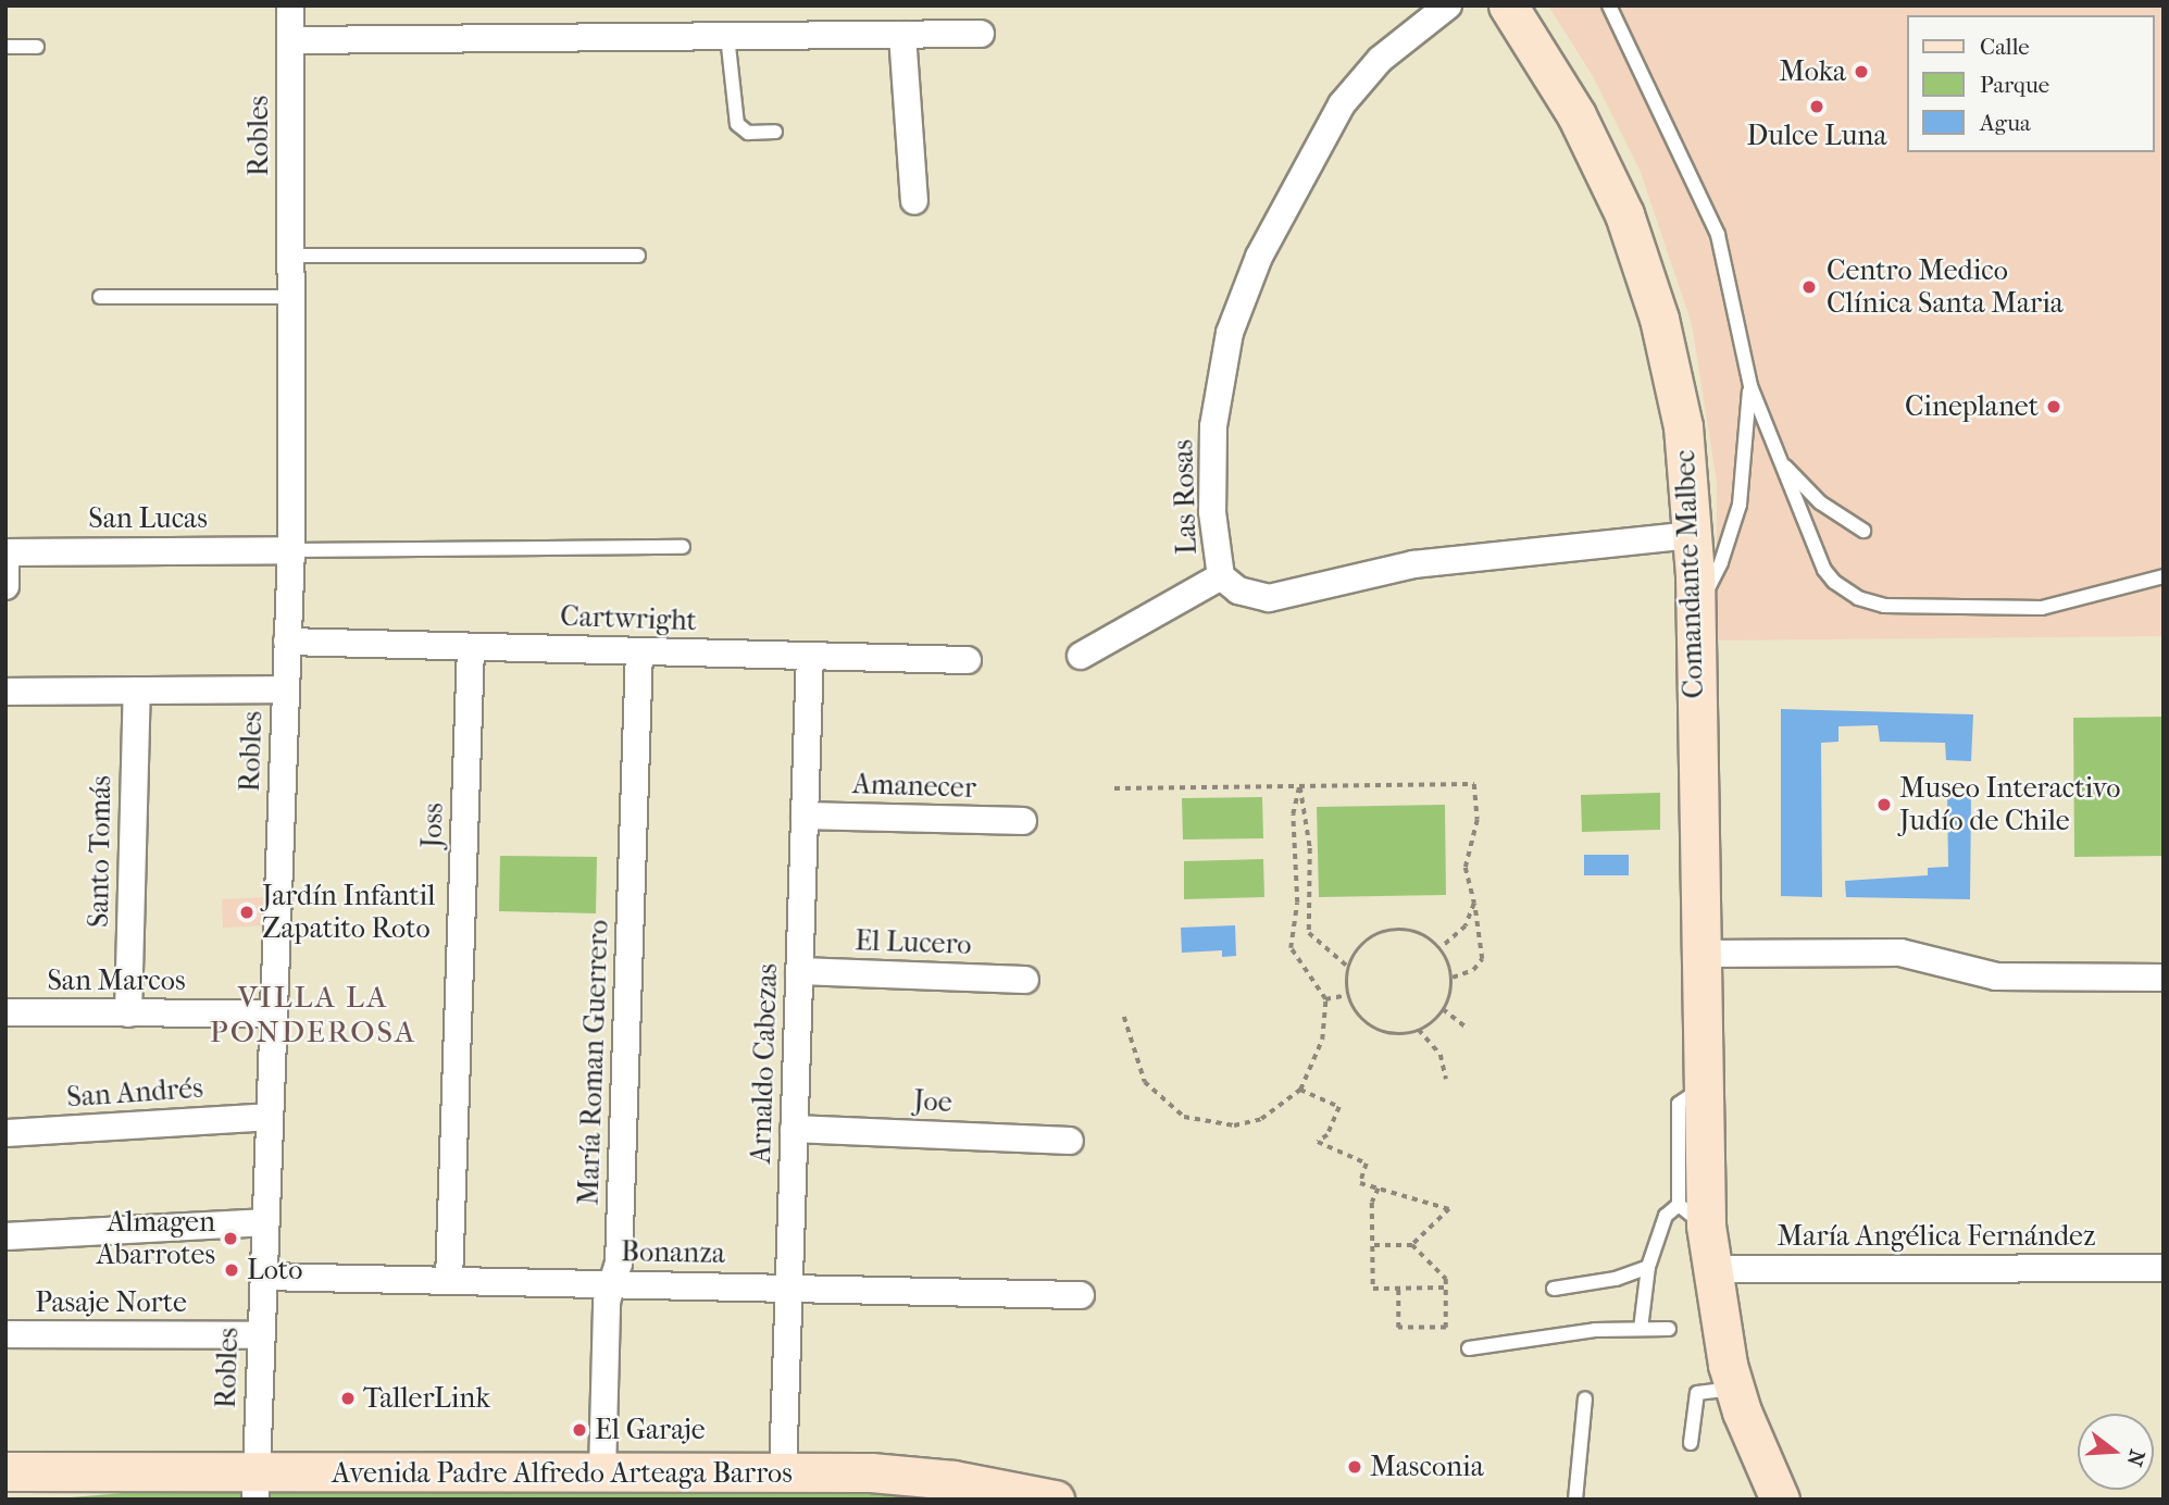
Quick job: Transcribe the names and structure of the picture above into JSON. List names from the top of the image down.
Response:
{
  "streets": {
    "street": [
      "Robles",
      "Las Rosas",
      "San Lucas",
      "Comandante Malbec",
      "Cartwright",
      "Amanecer",
      "Joss",
      "Santo Tomás",
      "El Lucero",
      "San Marcos",
      "María Roman Guerrero",
      "Arnaldo Cabezas",
      "San Andrés",
      "Joe",
      "María Angélica Fernández",
      "Bonanza",
      "Pasaje Norte",
      "Avenida Padre Alfredo Arteaga Barros"
    ]
  },
  "crossings": [
    ["Robles", "San Lucas"],
    ["Robles", "Cartwright"],
    ["Robles", "San Marcos"],
    ["Robles", "San Andrés"],
    ["Robles", "Bonanza"],
    ["Robles", "Pasaje Norte"],
    ["Robles", "Avenida Padre Alfredo Arteaga Barros"],
    ["Las Rosas", "Comandante Malbec"],
    ["Comandante Malbec", "María Angélica Fernández"],
    ["Cartwright", "Joss"],
    ["Cartwright", "María Roman Guerrero"],
    ["Cartwright", "Arnaldo Cabezas"],
    ["Amanecer", "Arnaldo Cabezas"],
    ["Joss", "Bonanza"],
    ["Santo Tomás", "San Marcos"],
    ["El Lucero", "Arnaldo Cabezas"],
    ["María Roman Guerrero", "Bonanza"],
    ["María Roman Guerrero", "Avenida Padre Alfredo Arteaga Barros"],
    ["Arnaldo Cabezas", "Joe"],
    ["Arnaldo Cabezas", "Bonanza"],
    ["Arnaldo Cabezas", "Avenida Padre Alfredo Arteaga Barros"]
  ],
  "districts": ["VILLA LA PONDEROSA"],
  "places": [
    "Moka",
    "Dulce Luna",
    "Centro Medico Clínica Santa Maria",
    "Cineplanet",
    "Museo Interactivo Judío de Chile",
    "Jardín Infantil Zapatito Roto",
    "Almagen Abarrotes",
    "Loto",
    "TallerLink",
    "El Garaje",
    "Masconia"
  ],
  "legend": ["Calle", "Parque", "Agua"],
  "north": "right"
}
